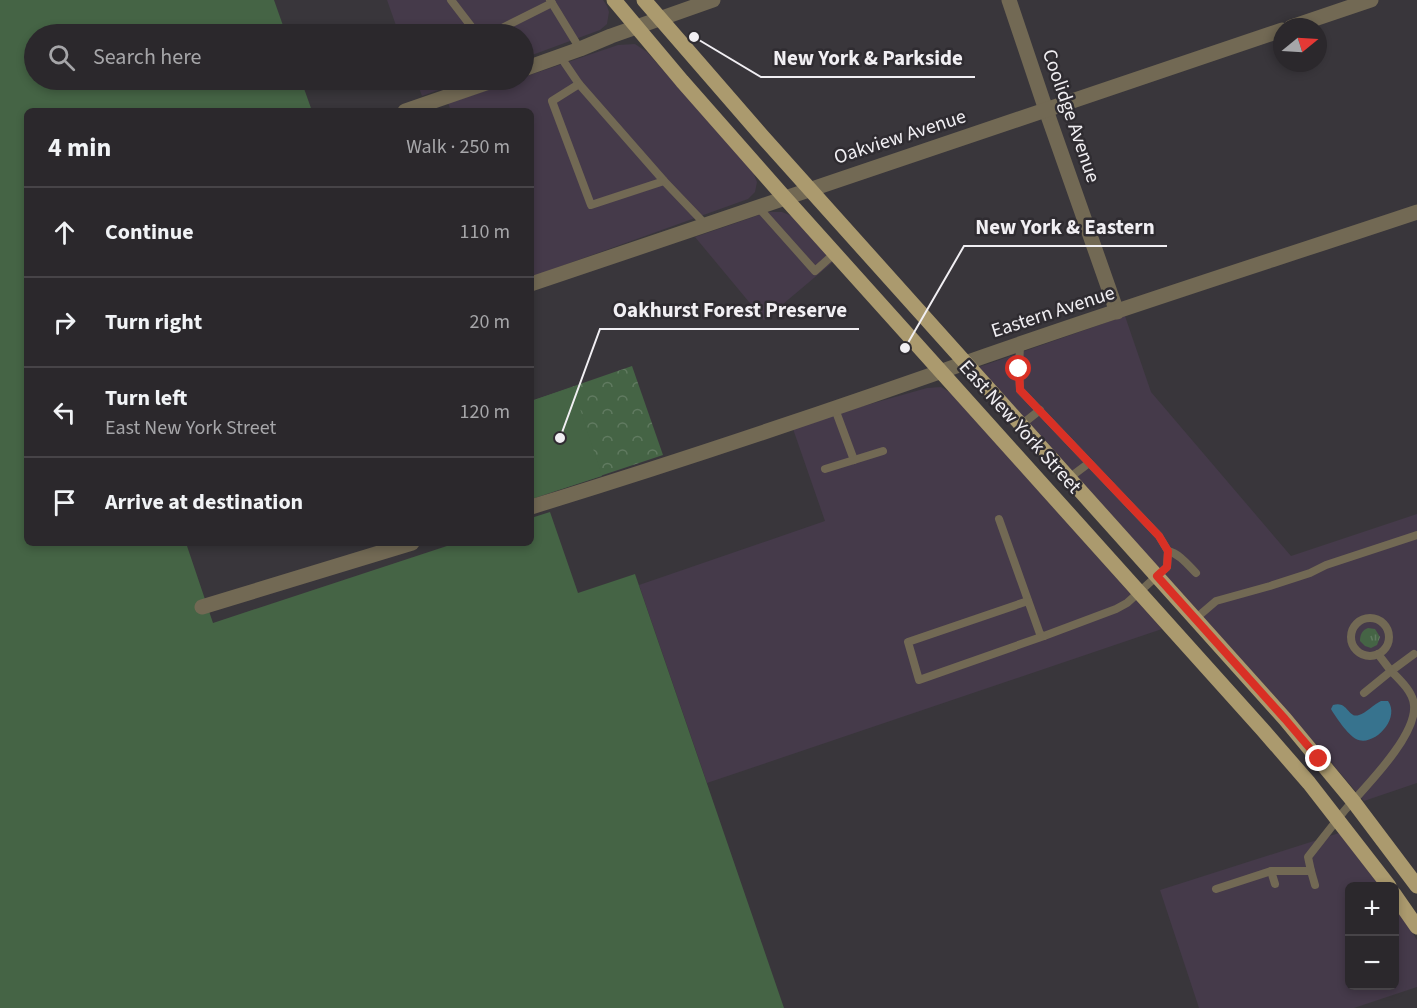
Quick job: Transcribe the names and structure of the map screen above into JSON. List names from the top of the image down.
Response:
{
  "streets": {
    "main road": ["East New York Street"],
    "street": ["Coolidge Avenue", "Oakview Avenue", "Eastern Avenue"]
  },
  "crossings": [
    ["Coolidge Avenue", "Oakview Avenue"],
    ["Coolidge Avenue", "Eastern Avenue"],
    ["Oakview Avenue", "East New York Street"],
    ["Eastern Avenue", "East New York Street"]
  ],
  "places": ["New York & Parkside", "New York & Eastern", "Oakhurst Forest Preserve"],
  "north": "right",
  "page": {
    "search": "Search here",
    "heading": ["4 min", "Walk · 250 m"],
    "list": [
      ["Continue", "110 m"],
      ["Turn right", "20 m"],
      ["Turn left", "East New York Street", "120 m"],
      "Arrive at destination"
    ],
    "map_buttons": ["+", "−"]
  }
}
